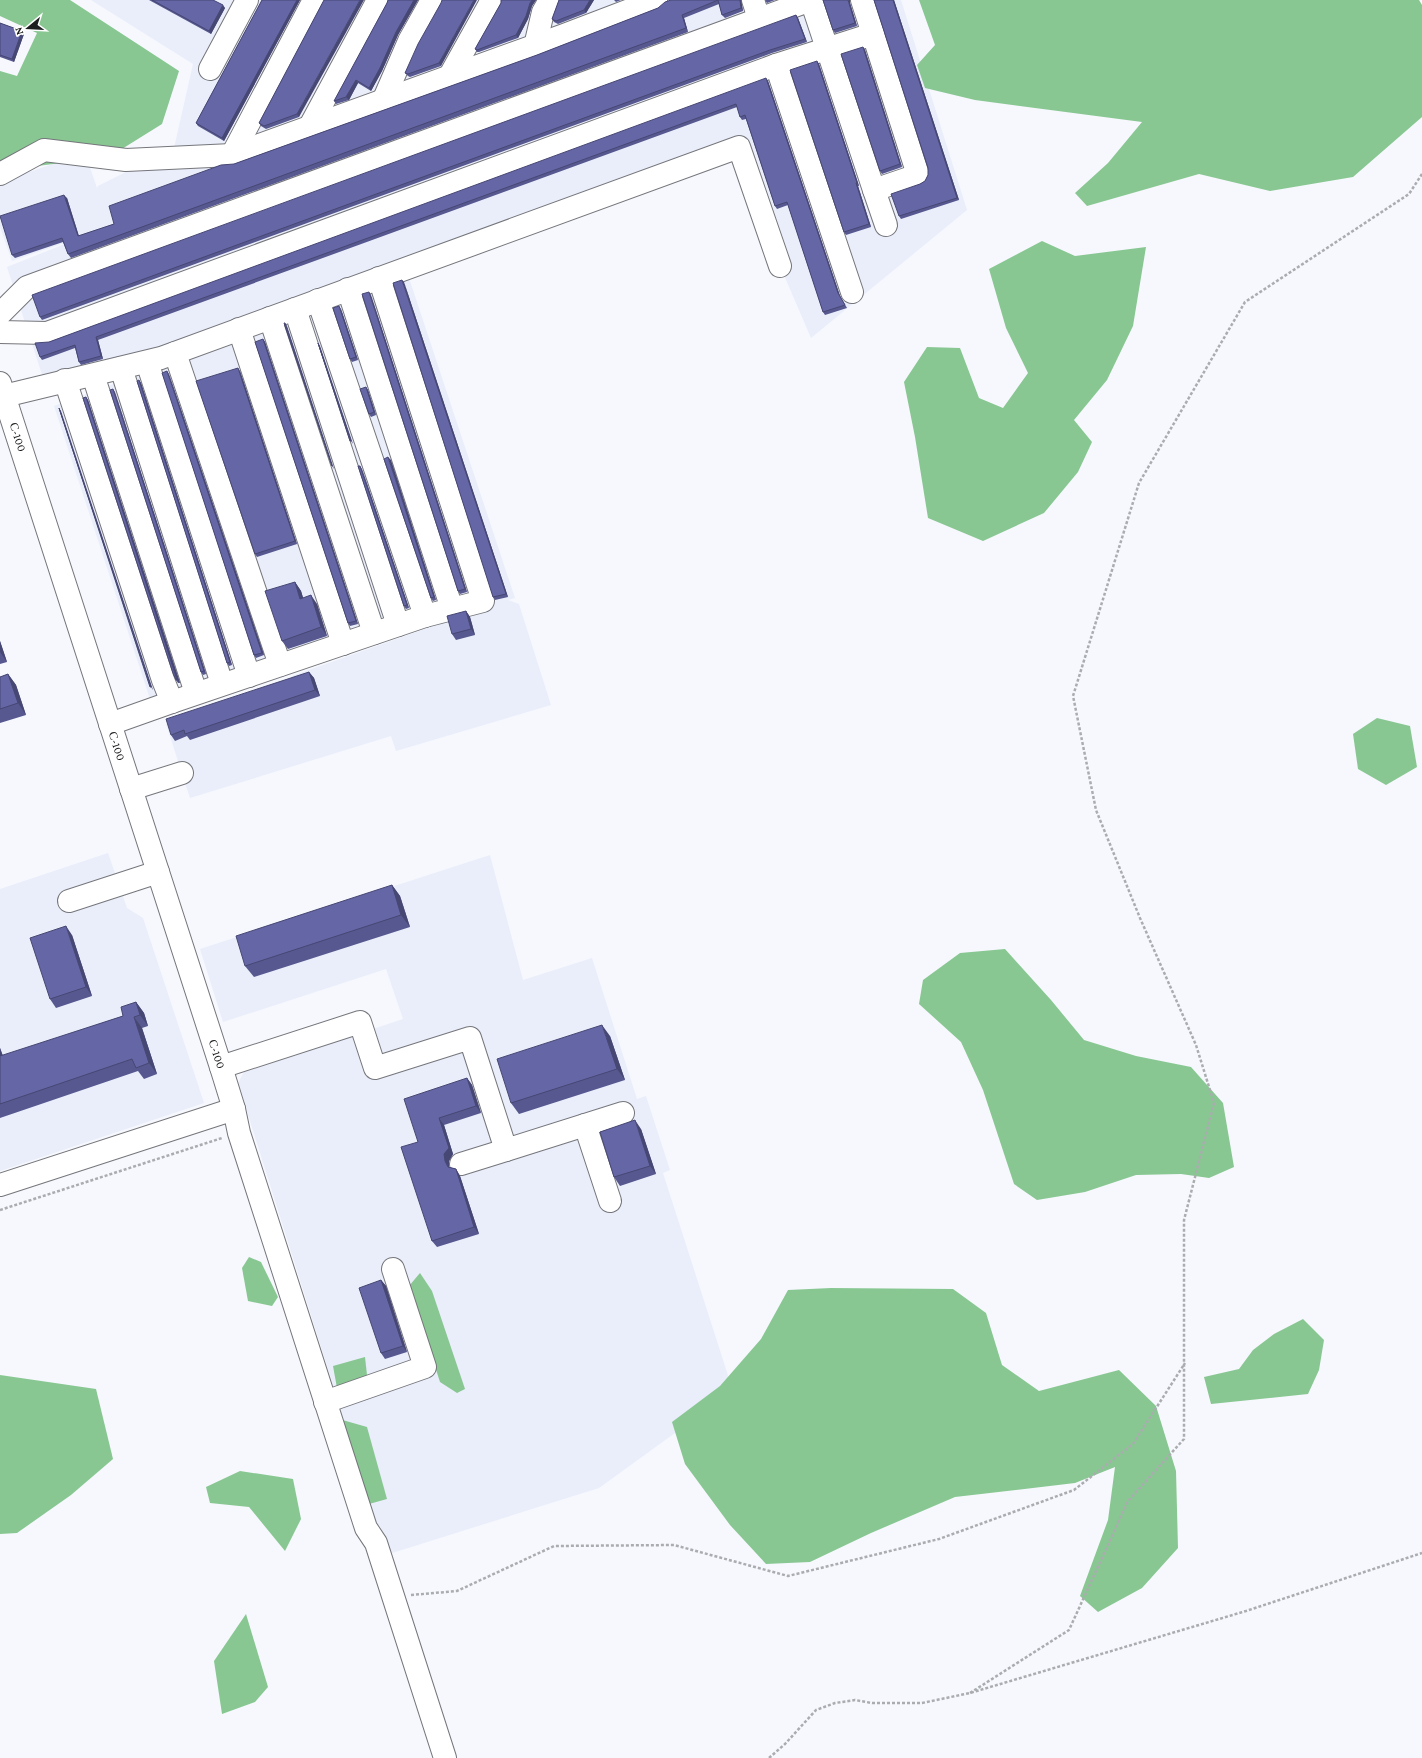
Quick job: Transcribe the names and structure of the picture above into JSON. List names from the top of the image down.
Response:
{
  "streets": {
    "street": ["С-100"]
  },
  "north": "left"
}
